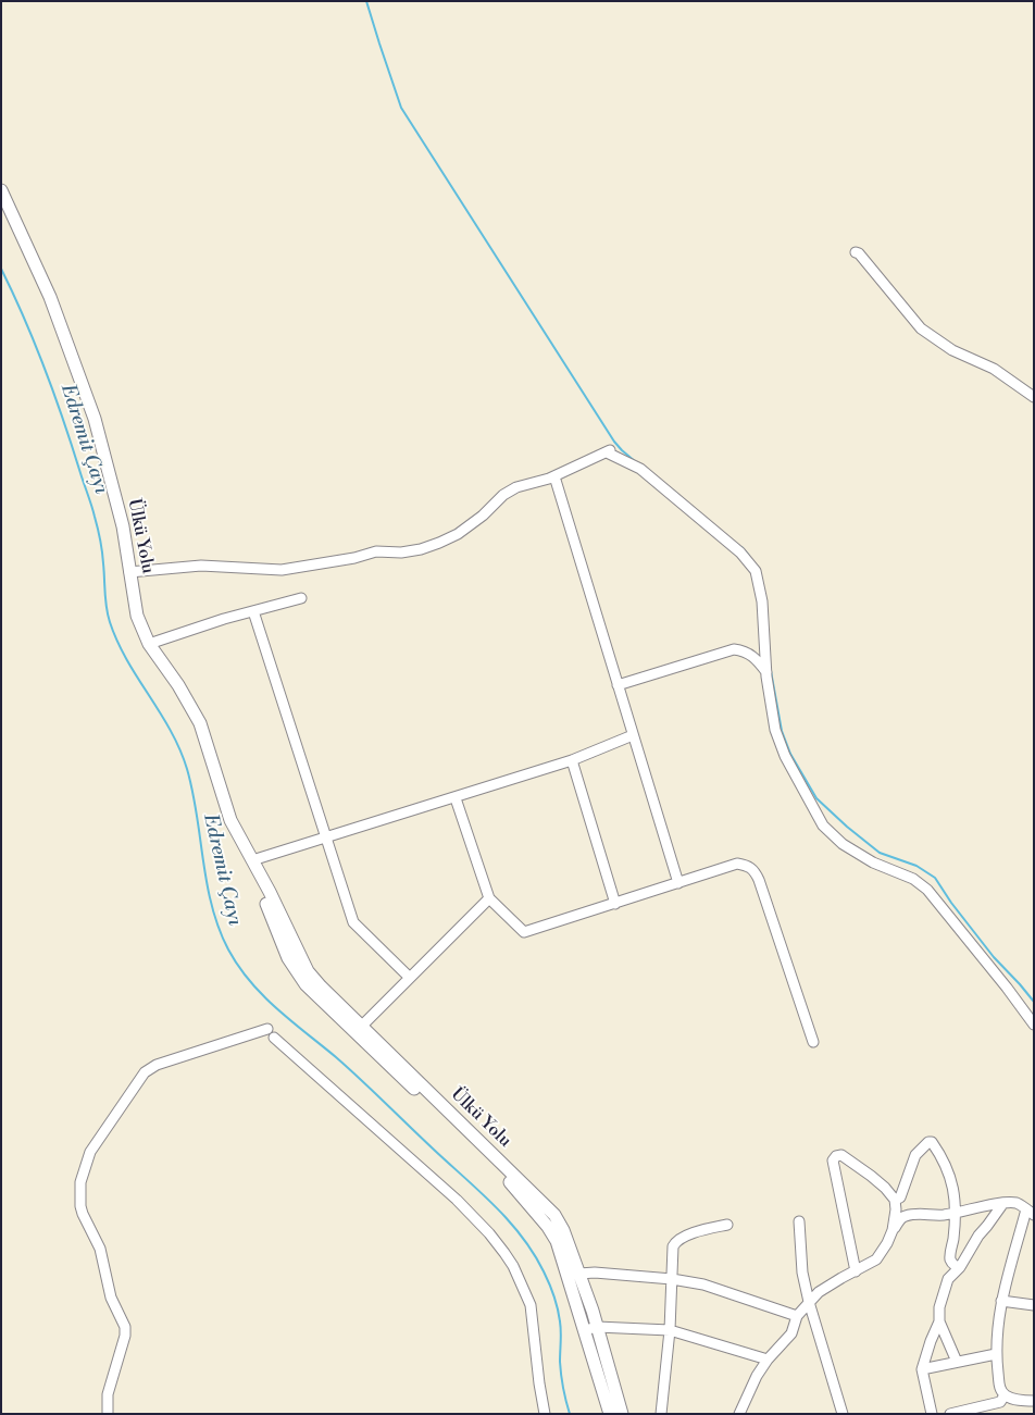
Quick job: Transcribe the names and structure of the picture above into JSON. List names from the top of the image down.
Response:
{
  "streets": {
    "main road": ["Ülkü Yolu"]
  },
  "water": ["Edremit Çayı"]
}
